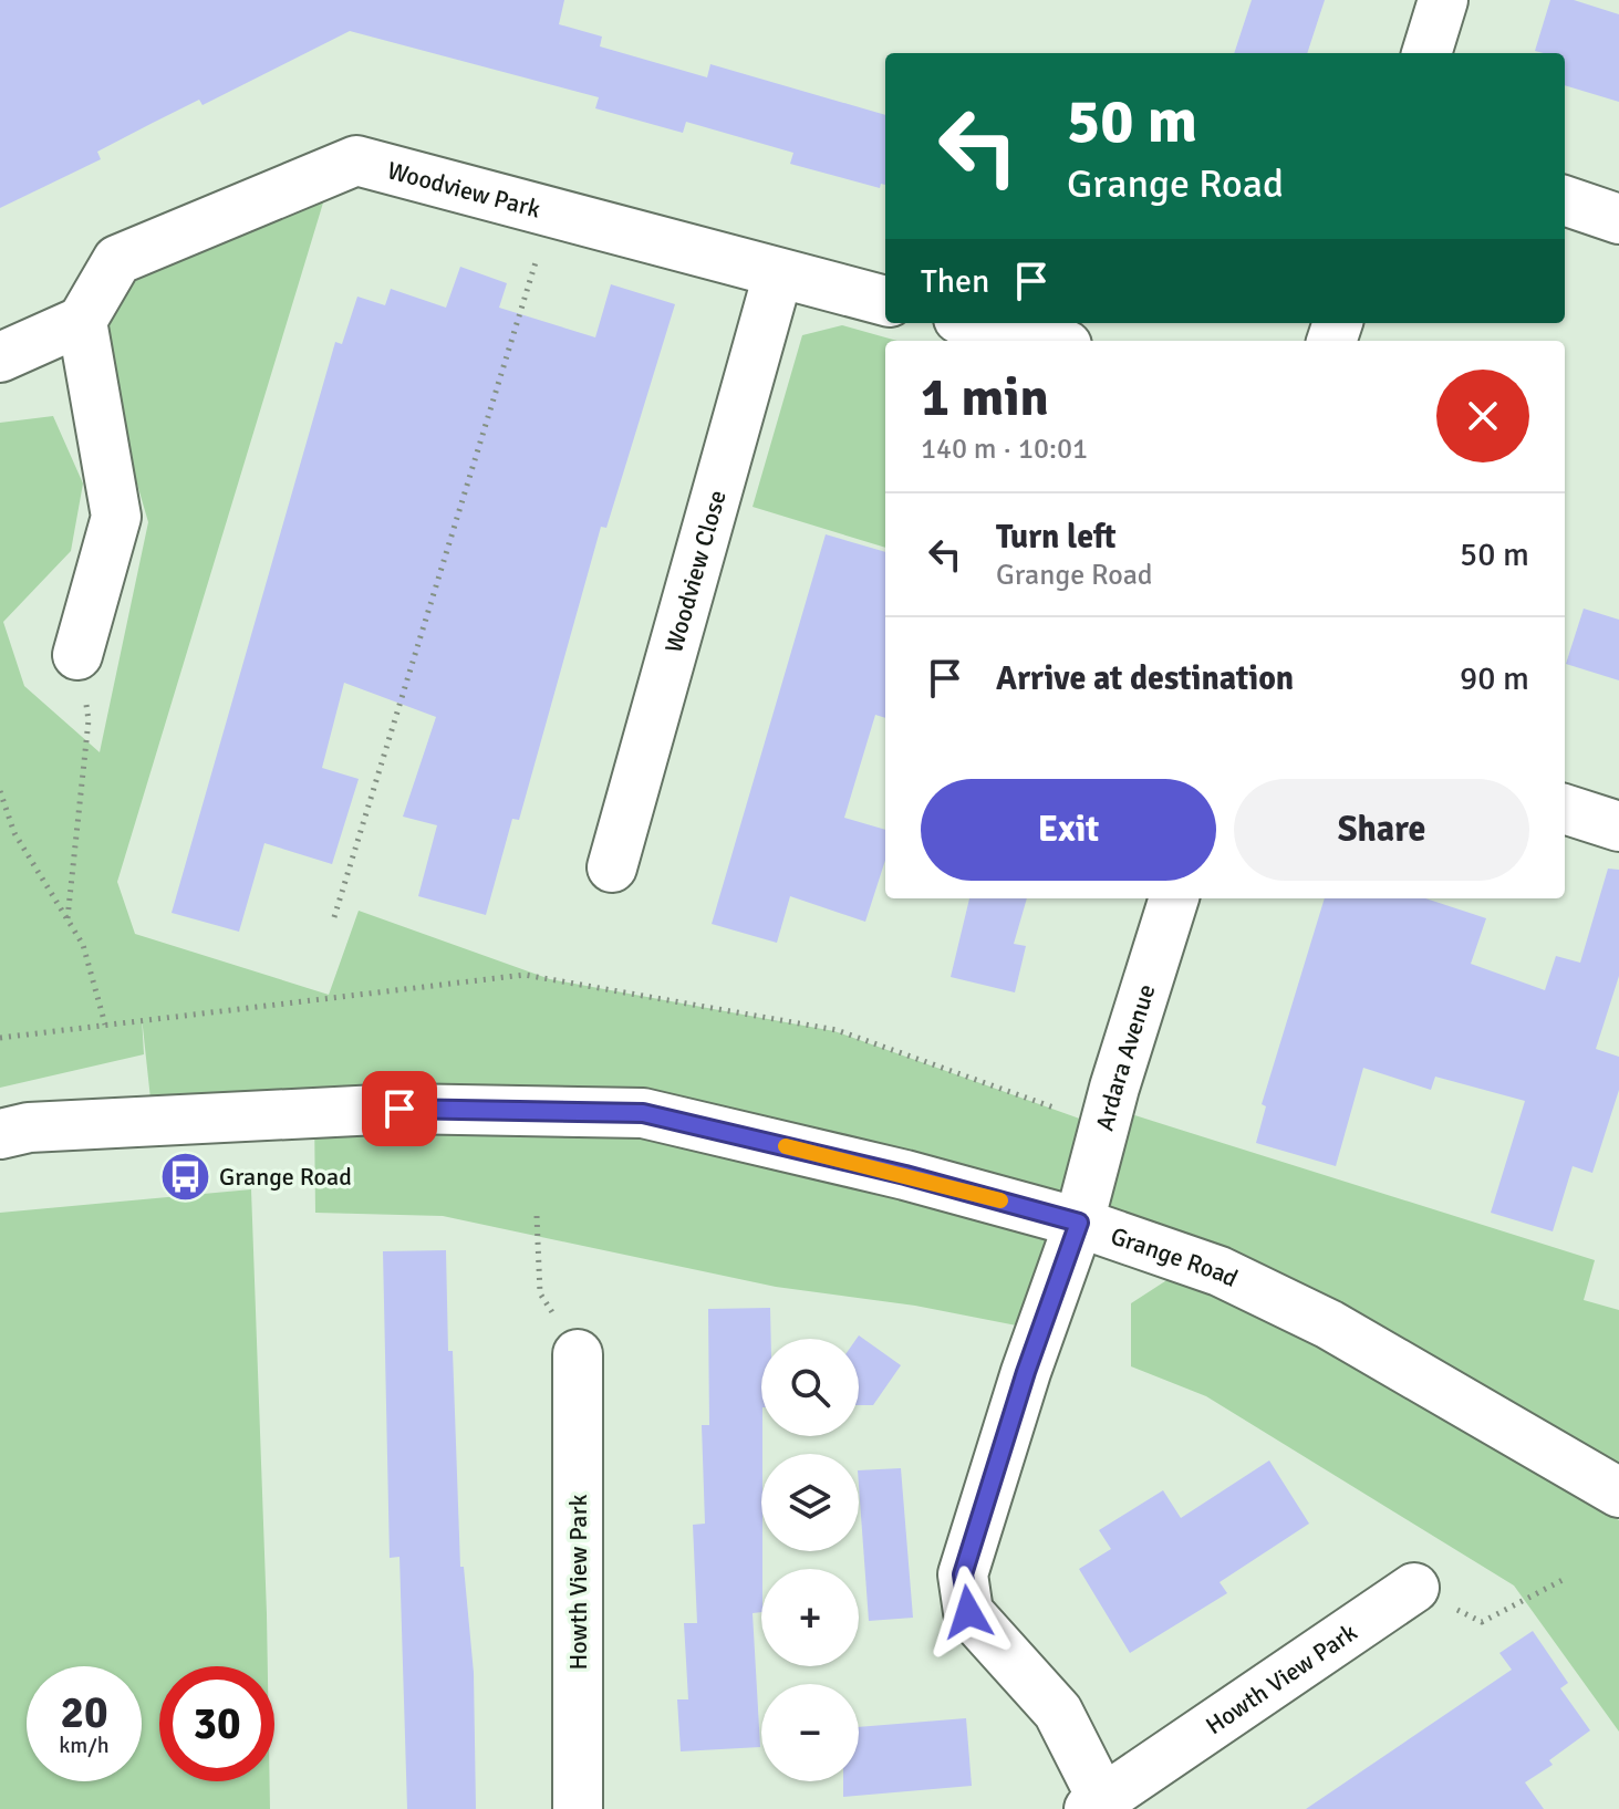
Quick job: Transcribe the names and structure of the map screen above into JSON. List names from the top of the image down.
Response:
{
  "streets": {
    "street": [
      "Woodview Park",
      "Woodview Close",
      "Ardara Avenue",
      "Grange Road",
      "Howth View Park"
    ]
  },
  "crossings": [
    ["Woodview Park", "Woodview Close"],
    ["Ardara Avenue", "Grange Road"],
    ["Ardara Avenue", "Howth View Park"],
    ["Grange Road", "Howth View Park"]
  ],
  "places": {
    "bus stop": ["Grange Road"]
  },
  "page": {
    "turn": ["50 m", "Grange Road"],
    "then": "Then",
    "heading": ["1 min", "140 m · 10:01"],
    "list": [
      {
        "name": "Turn left",
        "note": "Grange Road",
        "value": "50 m"
      },
      {
        "name": "Arrive at destination",
        "value": "90 m"
      }
    ],
    "buttons": ["Exit", "Share"],
    "map_buttons": ["+", "−"],
    "speed": "20 km/h",
    "limit": "30"
  }
}
